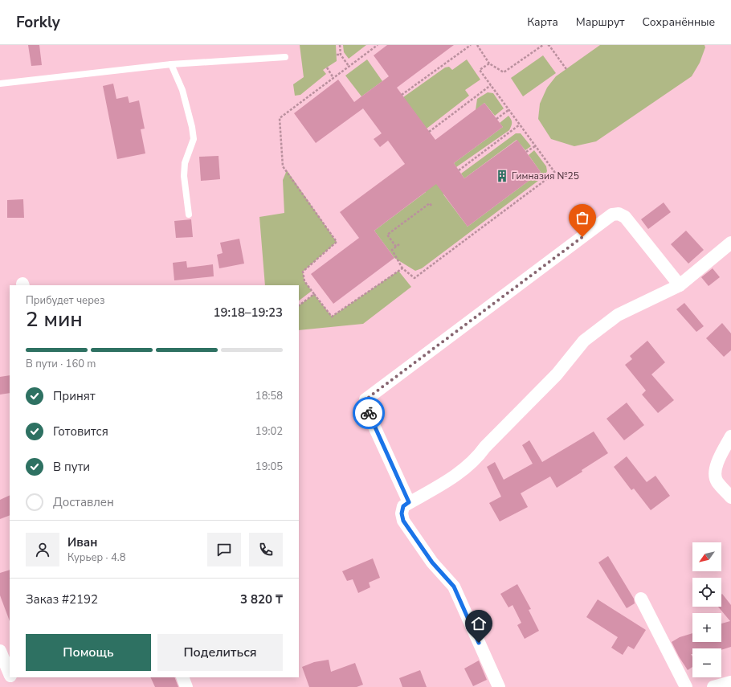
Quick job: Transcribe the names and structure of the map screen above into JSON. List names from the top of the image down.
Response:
{
  "places": {
    "building": ["Гимназия №25"]
  },
  "north": "bottom left",
  "page": {
    "header": "Forkly",
    "nav": ["Карта", "Маршрут", "Сохранённые"],
    "heading": ["2 мин", "Прибудет через", "19:18–19:23"],
    "panel": [
      "Иван",
      "Курьер · 4.8",
      "Заказ #2192",
      "3 820 ₸"
    ],
    "bar": "В пути · 160 m",
    "list": [
      ["Принят", "18:58"],
      ["Готовится", "19:02"],
      ["В пути", "19:05"],
      "Доставлен"
    ],
    "map_buttons": ["+", "−"],
    "buttons": ["Помощь", "Поделиться"]
  }
}
